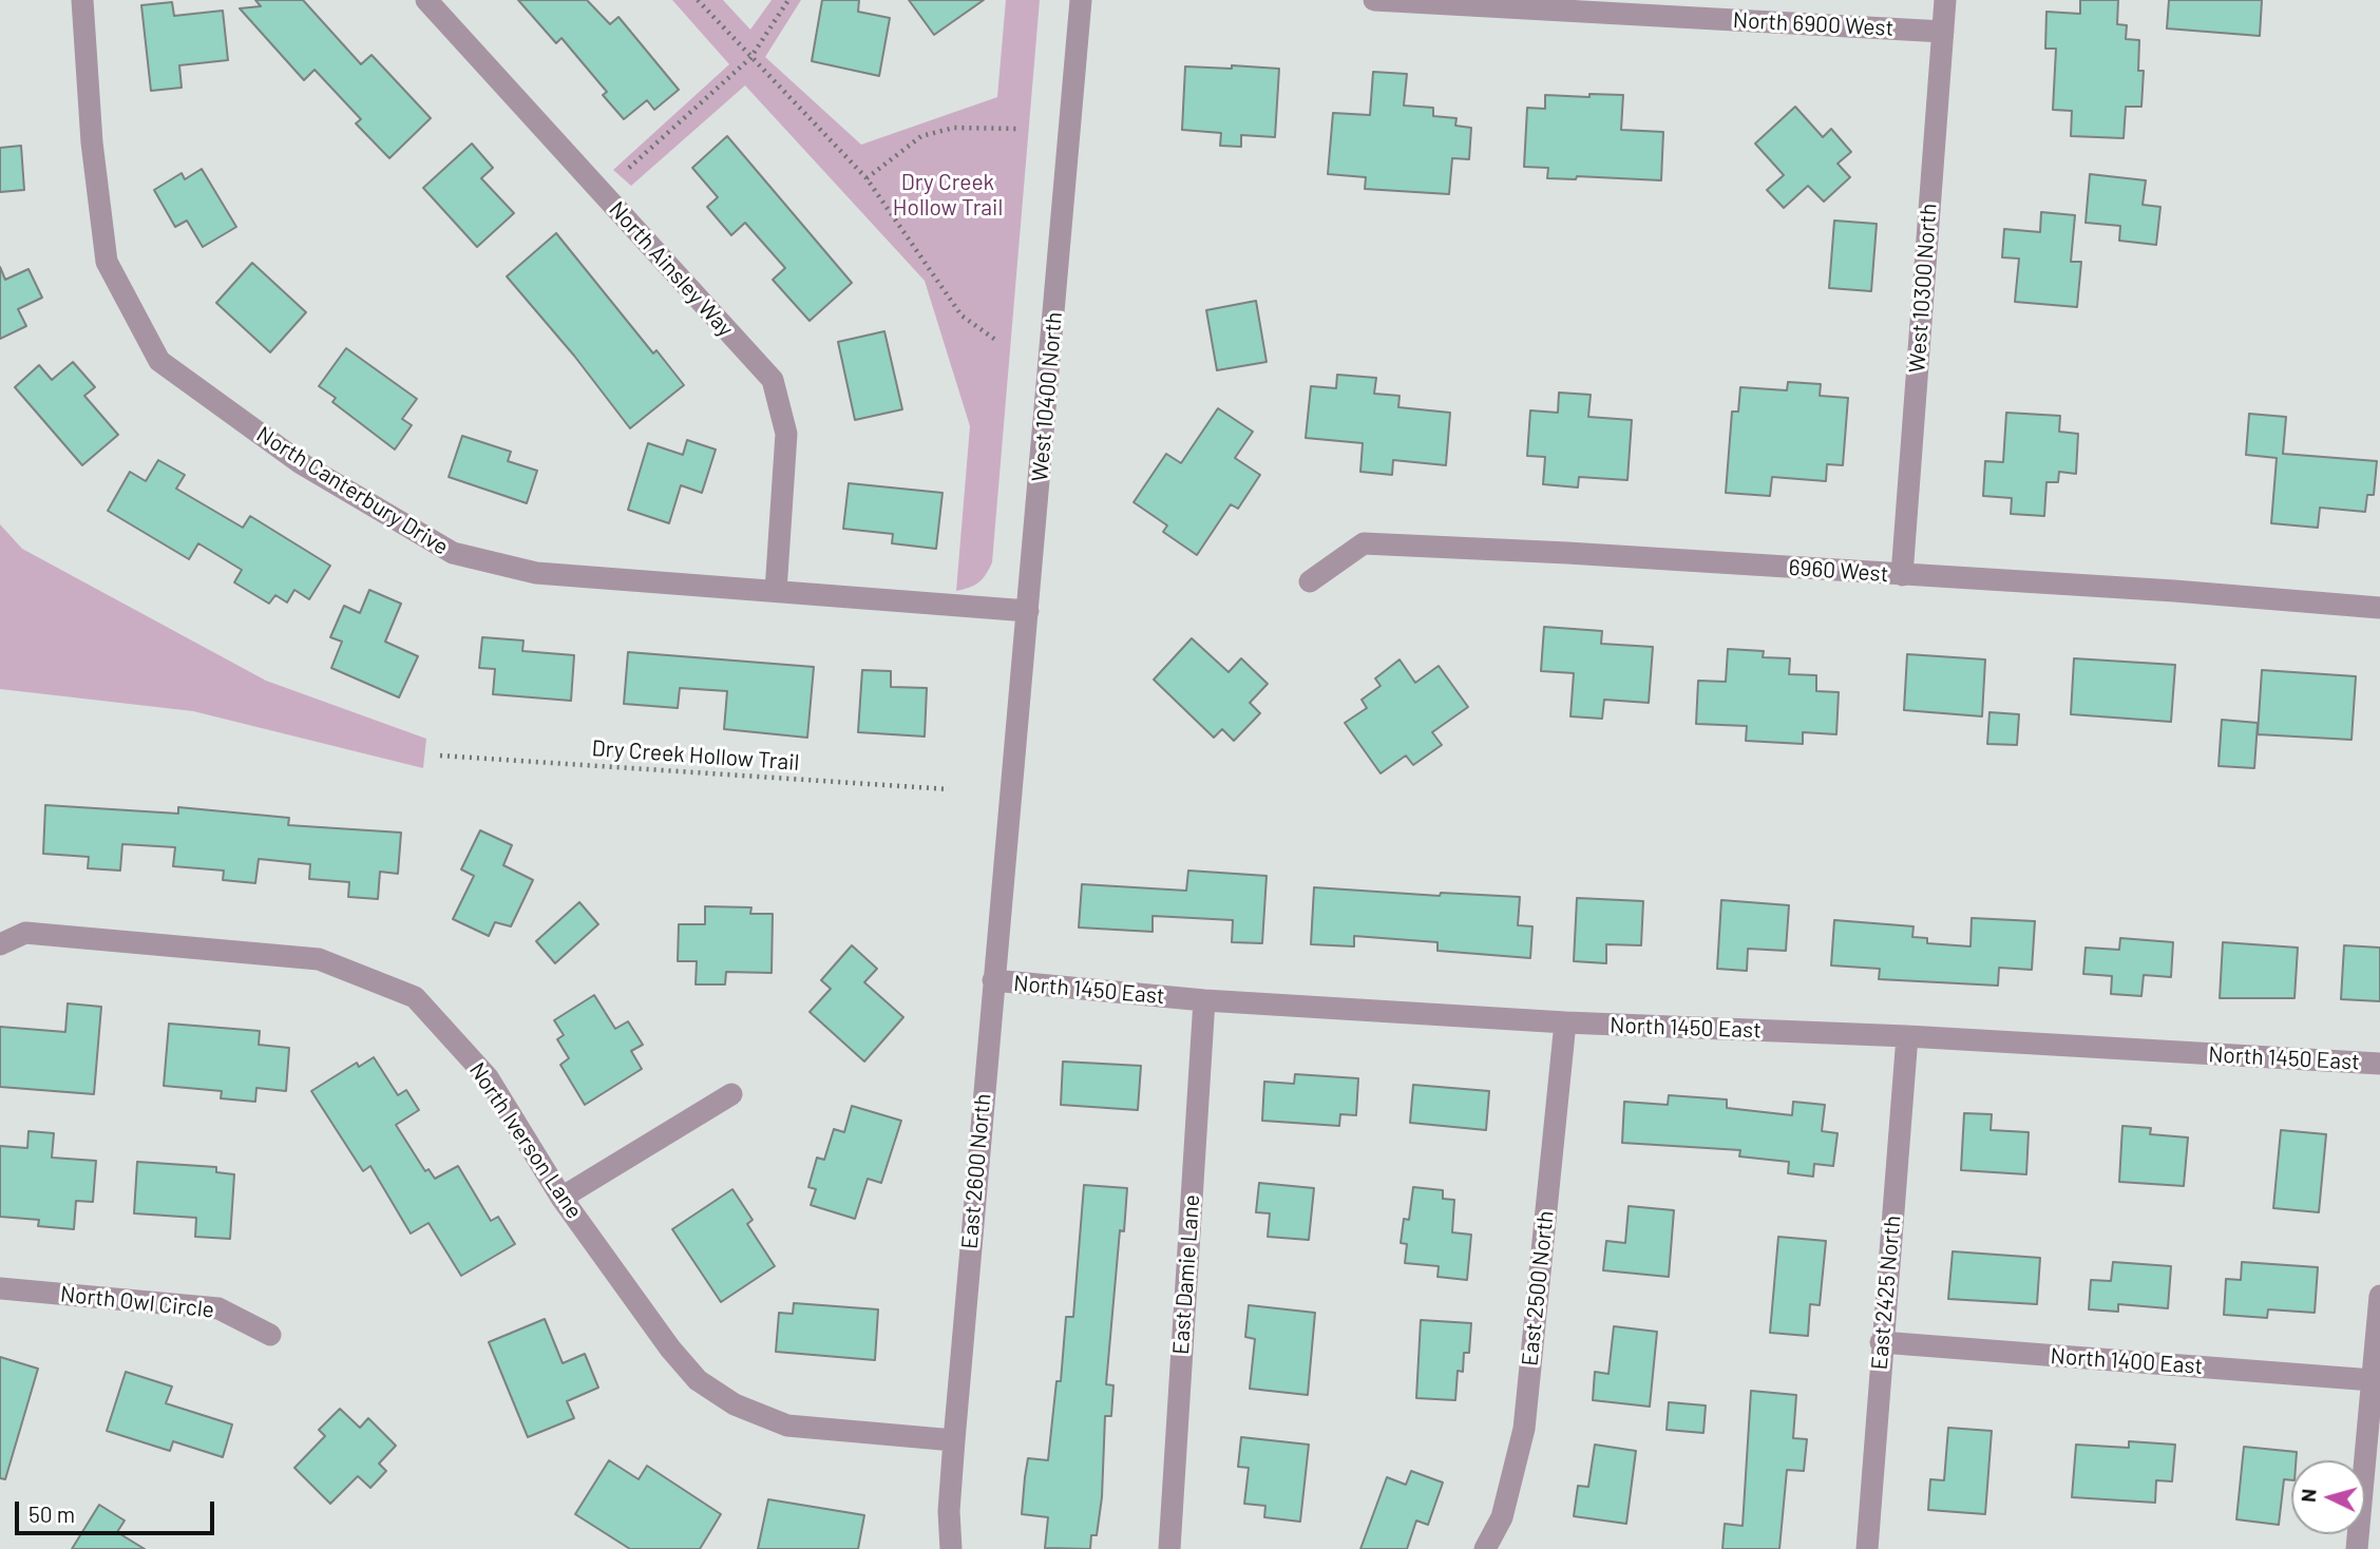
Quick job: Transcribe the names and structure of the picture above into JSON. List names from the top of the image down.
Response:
{
  "streets": {
    "street": [
      "North 6900 West",
      "North Ainsley Way",
      "West 10300 North",
      "West 10400 North",
      "North Canterbury Drive",
      "6960 West",
      "North 1450 East",
      "North Iverson Lane",
      "East 2600 North",
      "East Damie Lane",
      "East 2500 North",
      "East 2425 North",
      "North Owl Circle",
      "North 1400 East"
    ],
    "path": ["Dry Creek Hollow Trail"]
  },
  "crossings": [
    ["North 6900 West", "West 10300 North"],
    ["North Ainsley Way", "North Canterbury Drive"],
    ["West 10300 North", "6960 West"],
    ["West 10400 North", "North Canterbury Drive"],
    ["West 10400 North", "East 2600 North"],
    ["North 1450 East", "East 2600 North"],
    ["North 1450 East", "East Damie Lane"],
    ["North 1450 East", "East 2500 North"],
    ["North 1450 East", "East 2425 North"],
    ["North Iverson Lane", "East 2600 North"],
    ["East 2425 North", "North 1400 East"]
  ],
  "parks": ["Dry Creek Hollow Trail"],
  "scale_bar": "50 m",
  "north": "left"
}
